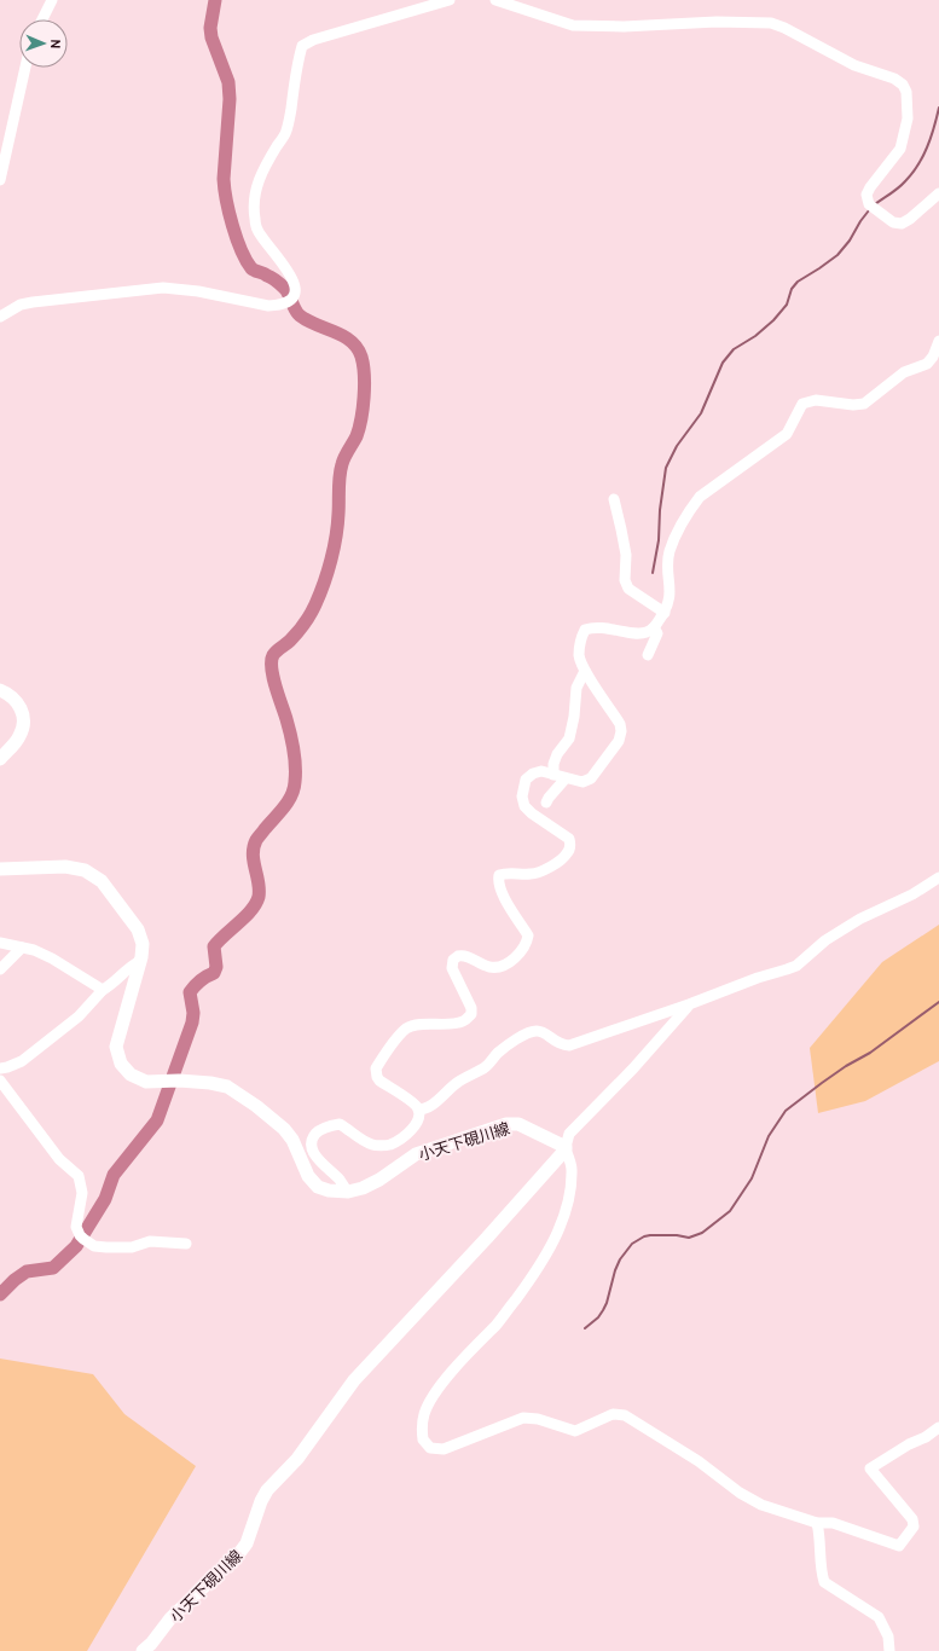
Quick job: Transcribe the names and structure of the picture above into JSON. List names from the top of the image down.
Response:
{
  "streets": {
    "main road": ["小天下硯川線"]
  },
  "north": "right"
}
